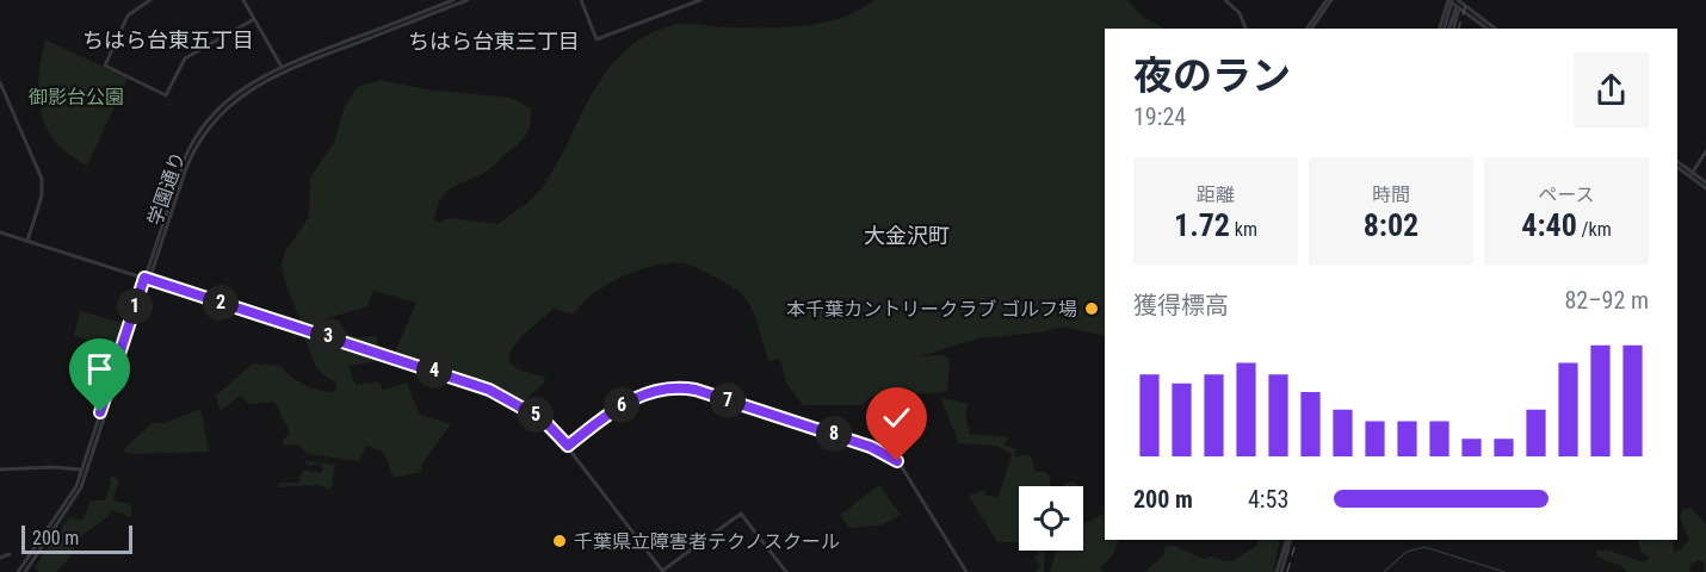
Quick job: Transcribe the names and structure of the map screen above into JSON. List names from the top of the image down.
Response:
{
  "streets": {
    "street": ["学園通り"]
  },
  "districts": ["ちはら台東五丁目", "ちはら台東三丁目", "大金沢町"],
  "parks": ["御影台公園"],
  "places": ["本千葉カントリークラブ ゴルフ場", "千葉県立障害者テクノスクール"],
  "scale_bar": "200 m",
  "page": {
    "heading": ["夜のラン", "19:24"],
    "stats": [
      ["距離", "1.72 km"],
      ["時間", "8:02"],
      ["ペース", "4:40 /km"]
    ],
    "chart": ["獲得標高", "82–92 m"],
    "pins": [
      "2",
      "1",
      "3",
      "4",
      "7",
      "6",
      "5",
      "8"
    ],
    "list": [
      {
        "name": "200 m",
        "note": "4:53"
      }
    ],
    "scale": "200 m"
  }
}
